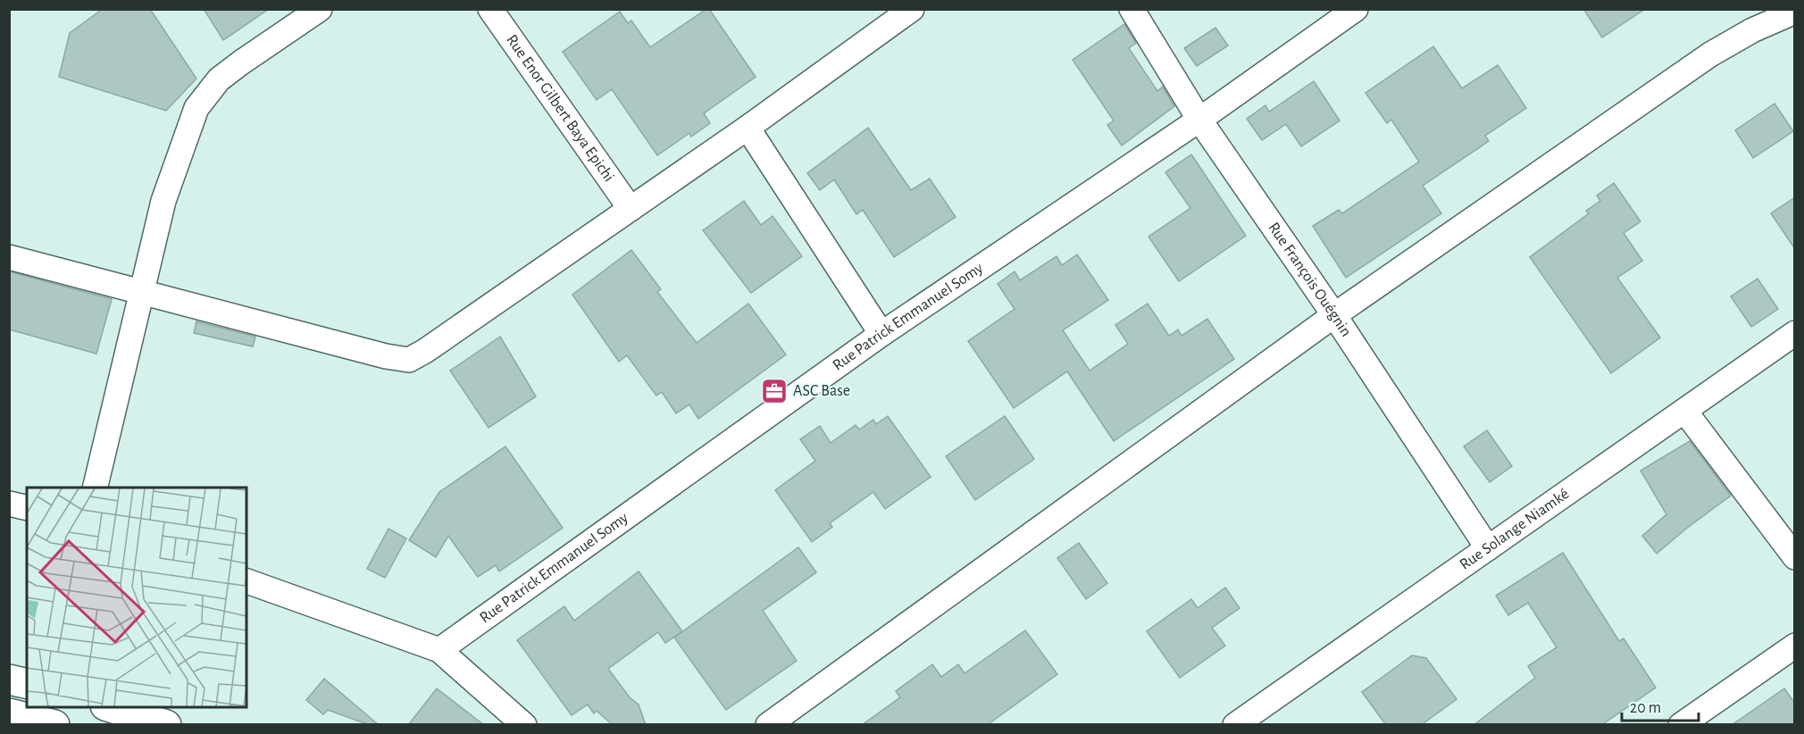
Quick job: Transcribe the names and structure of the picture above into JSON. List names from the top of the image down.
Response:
{
  "streets": {
    "street": [
      "Rue Enor Gilbert Baya Epichi",
      "Rue François Ouégnin",
      "Rue Patrick Emmanuel Somy",
      "Rue Solange Niamké"
    ]
  },
  "crossings": [
    ["Rue François Ouégnin", "Rue Patrick Emmanuel Somy"],
    ["Rue François Ouégnin", "Rue Solange Niamké"]
  ],
  "places": {
    "office": ["ASC Base"]
  },
  "scale_bar": "20 m"
}
